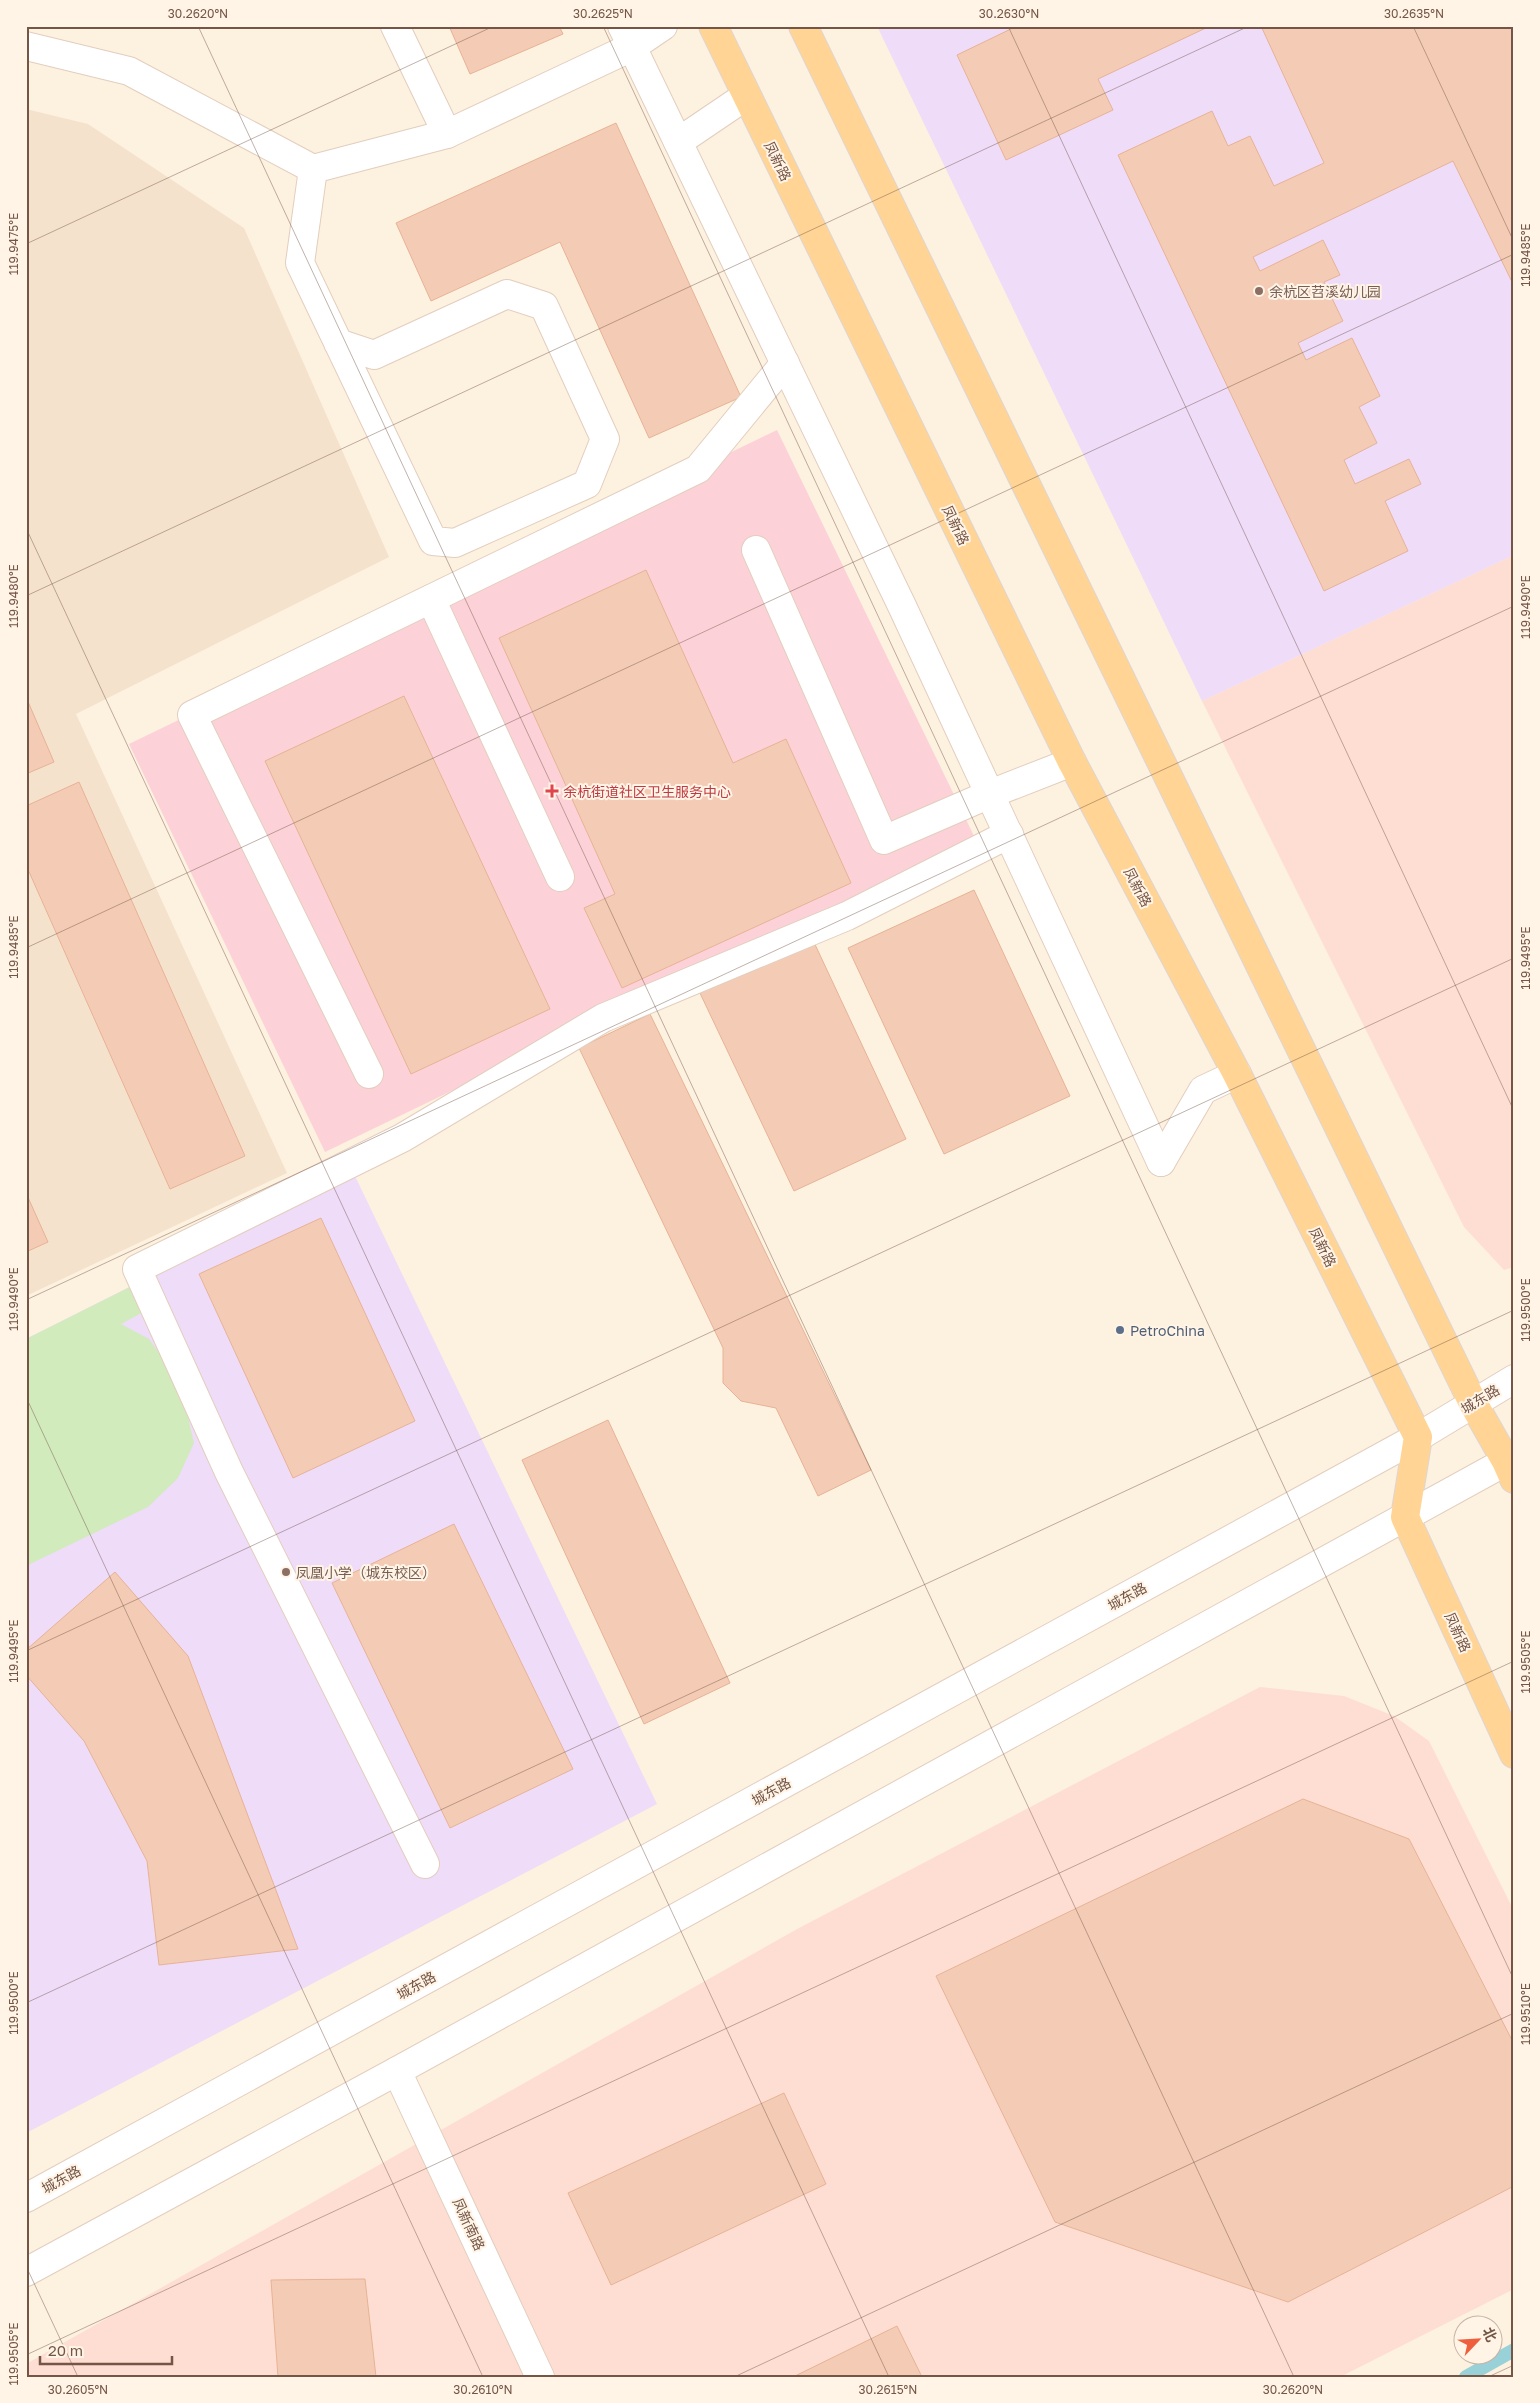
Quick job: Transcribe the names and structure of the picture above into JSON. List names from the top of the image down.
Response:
{
  "streets": {
    "main road": ["凤新路"],
    "street": ["城东路", "凤新南路"]
  },
  "crossings": [
    ["凤新路", "城东路"]
  ],
  "places": {
    "other": ["余杭区苕溪幼儿园", "PetroChina", "凤凰小学（城东校区）"],
    "health": ["余杭街道社区卫生服务中心"]
  },
  "scale_bar": "20 m",
  "north": "top right",
  "coordinates": [
    "30.2620°N",
    "30.2625°N",
    "30.2630°N",
    "30.2635°N",
    "119.9475°E",
    "119.9485°E",
    "119.9480°E",
    "119.9490°E",
    "119.9495°E",
    "119.9500°E",
    "119.9505°E",
    "119.9510°E",
    "30.2605°N",
    "30.2610°N",
    "30.2615°N"
  ]
}
